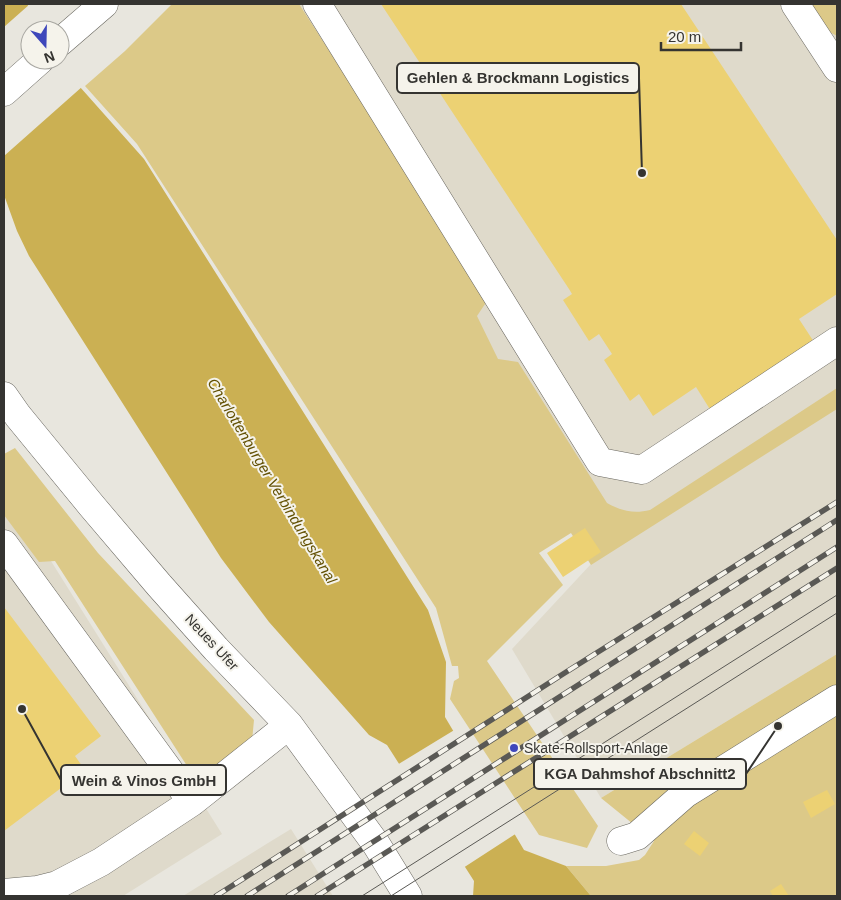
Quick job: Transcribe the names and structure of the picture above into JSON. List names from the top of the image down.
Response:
{
  "streets": {
    "street": ["Neues Ufer"]
  },
  "water": ["Charlottenburger Verbindungskanal"],
  "places": [
    "Gehlen & Brockmann Logistics",
    "Wein & Vinos GmbH",
    "KGA Dahmshof Abschnitt2",
    "Skate-Rollsport-Anlage"
  ],
  "scale_bar": "20 m",
  "north": "bottom"
}
